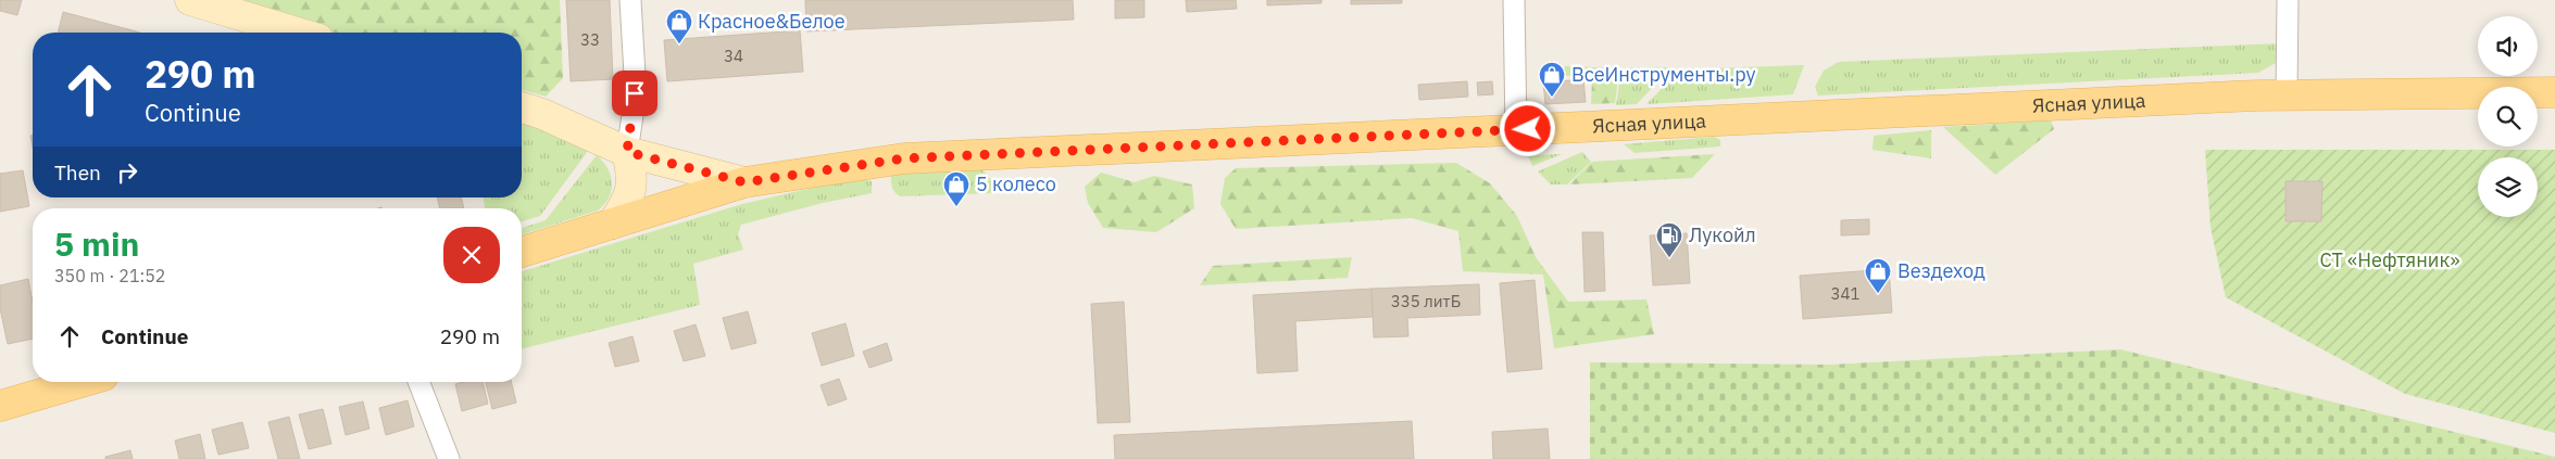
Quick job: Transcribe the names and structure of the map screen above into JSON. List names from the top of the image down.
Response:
{
  "streets": {
    "main road": ["Ясная улица"]
  },
  "parks": ["СТ «Нефтяник»"],
  "places": {
    "shop": [
      "Красное&Белое",
      "ВсеИнструменты.ру",
      "5 колесо",
      "Вездеход"
    ],
    "fuel station": ["Лукойл"]
  },
  "house_numbers": [
    "33",
    "34",
    "341",
    "335 литБ"
  ],
  "page": {
    "turn": ["290 m", "Continue"],
    "then": "Then",
    "heading": ["5 min", "350 m · 21:52"],
    "list": [
      {
        "name": "Continue",
        "value": "290 m"
      }
    ]
  }
}
